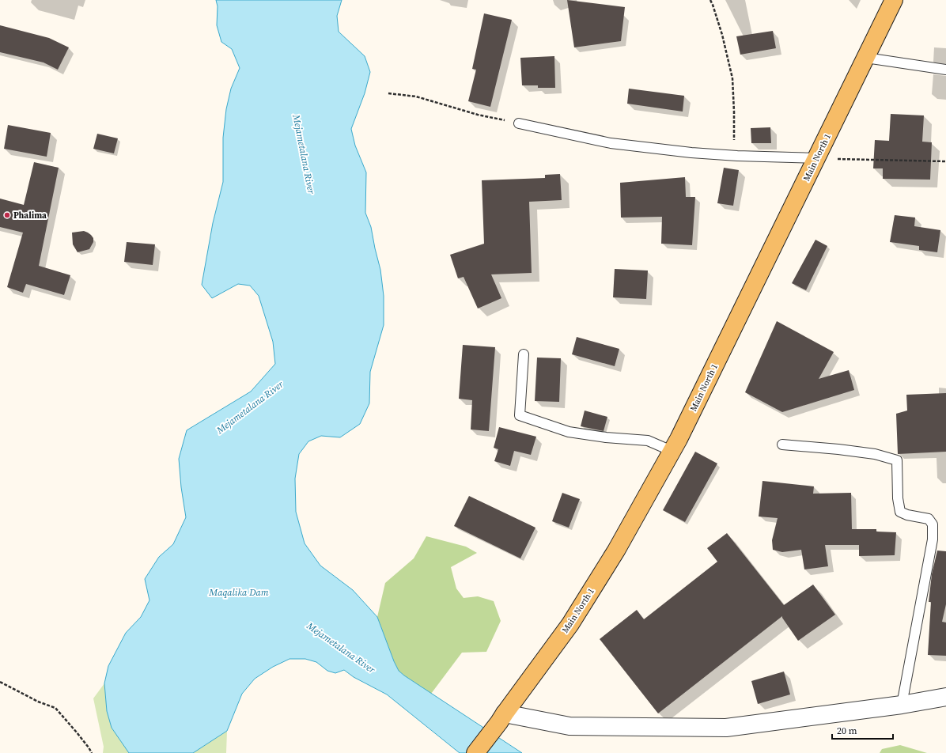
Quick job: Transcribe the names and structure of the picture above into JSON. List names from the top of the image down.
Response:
{
  "streets": {
    "main road": ["Main North 1"]
  },
  "water": ["Mejametalana River", "Maqalika Dam"],
  "places": ["Phalima"],
  "scale_bar": "20 m"
}
